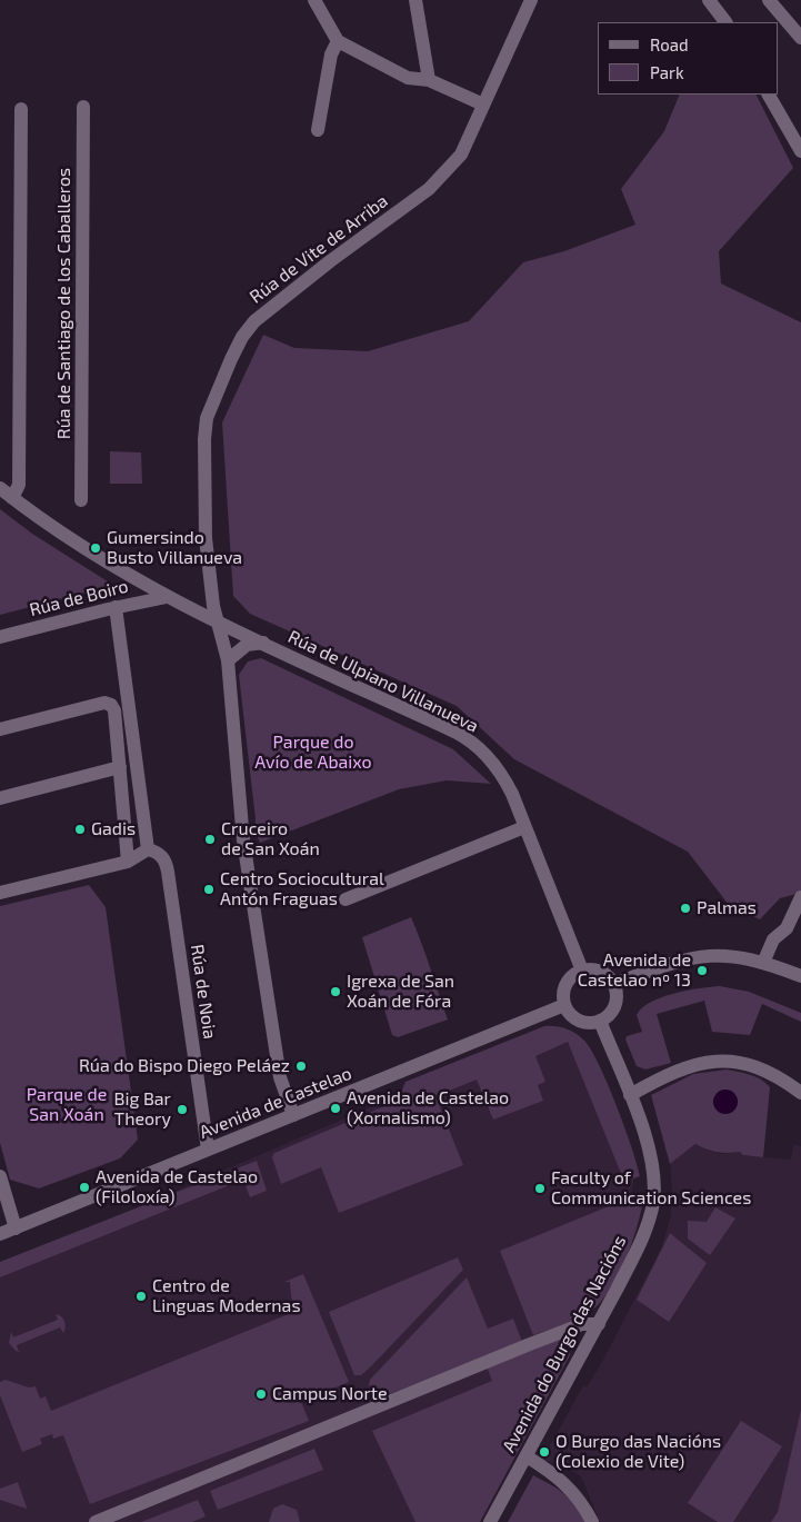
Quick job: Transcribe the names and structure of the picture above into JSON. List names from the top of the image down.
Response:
{
  "streets": {
    "street": [
      "Rúa de Vite de Arriba",
      "Rúa de Santiago de los Caballeros",
      "Rúa de Boiro",
      "Rúa de Ulpiano Villanueva",
      "Rúa de Noia",
      "Avenida de Castelao",
      "Avenida do Burgo das Nacións"
    ]
  },
  "crossings": [
    ["Rúa de Vite de Arriba", "Rúa de Ulpiano Villanueva"],
    ["Rúa de Boiro", "Rúa de Ulpiano Villanueva"],
    ["Rúa de Ulpiano Villanueva", "Avenida de Castelao"],
    ["Rúa de Ulpiano Villanueva", "Avenida do Burgo das Nacións"],
    ["Rúa de Noia", "Avenida de Castelao"],
    ["Avenida de Castelao", "Avenida do Burgo das Nacións"]
  ],
  "parks": ["Parque do Avío de Abaixo", "Parque de San Xoán"],
  "places": [
    "Gumersindo Busto Villanueva",
    "Gadis",
    "Cruceiro de San Xoán",
    "Centro Sociocultural Antón Fraguas",
    "Palmas",
    "Avenida de Castelao nº 13",
    "Igrexa de San Xoán de Fóra",
    "Rúa do Bispo Diego Peláez",
    "Avenida de Castelao (Xornalismo)",
    "Big Bar Theory",
    "Avenida de Castelao (Filoloxía)",
    "Faculty of Communication Sciences",
    "Centro de Linguas Modernas",
    "Campus Norte",
    "O Burgo das Nacións (Colexio de Vite)"
  ],
  "legend": ["Road", "Park"]
}
